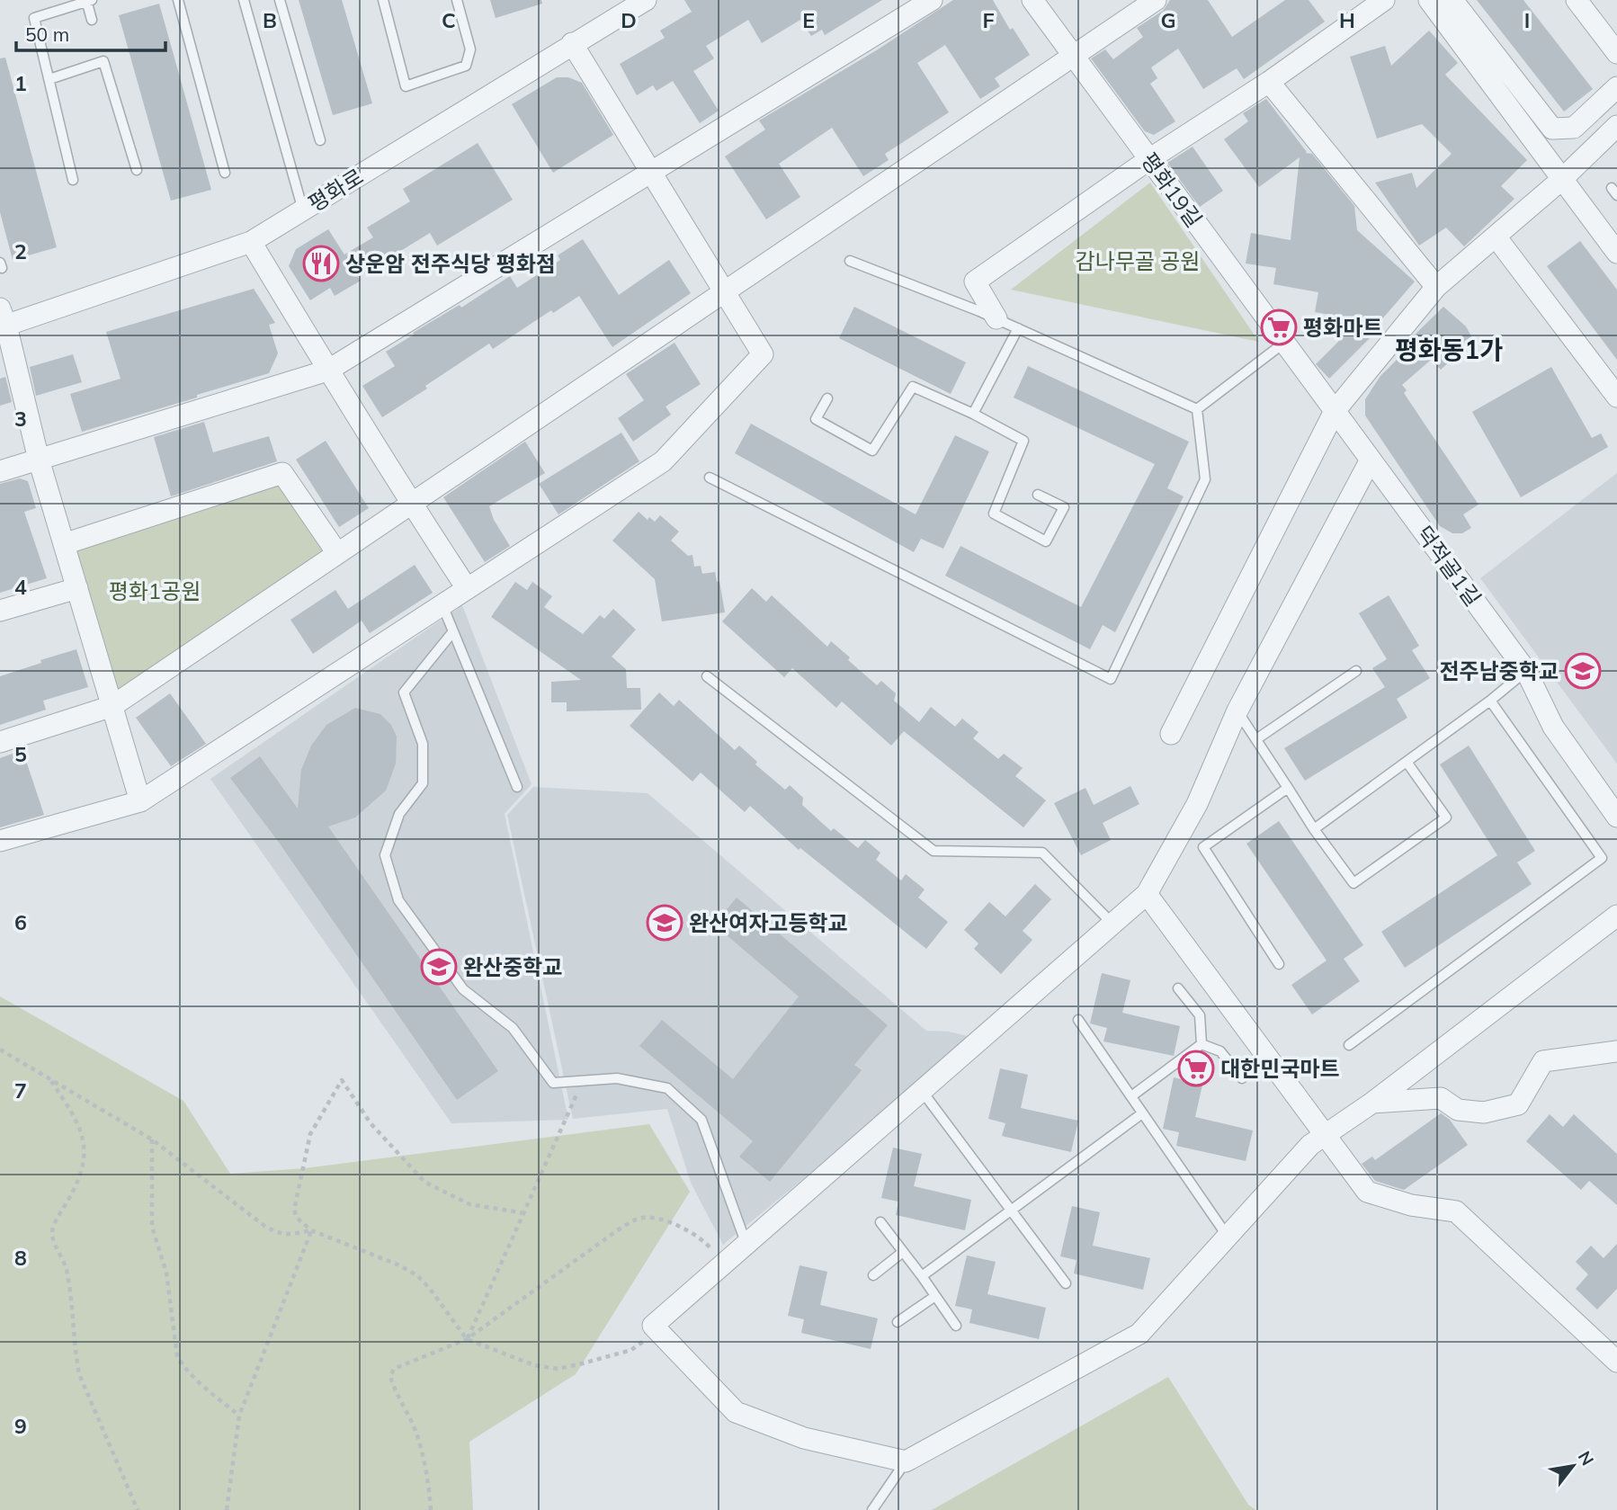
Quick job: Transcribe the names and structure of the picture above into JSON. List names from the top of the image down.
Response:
{
  "streets": {
    "street": ["평화로", "평화19길", "덕적골1길"]
  },
  "crossings": [
    ["평화19길", "덕적골1길"]
  ],
  "districts": ["평화동1가"],
  "parks": ["감나무골 공원", "평화1공원"],
  "places": {
    "restaurant": ["상운암 전주식당 평화점"],
    "supermarket": ["평화마트", "대한민국마트"],
    "school or university": ["전주남중학교", "완산여자고등학교", "완산중학교"]
  },
  "scale_bar": "50 m",
  "north": "top right",
  "grid": {
    "columns": [
      "B",
      "C",
      "D",
      "E",
      "F",
      "G",
      "H",
      "I"
    ],
    "rows": [
      "1",
      "2",
      "3",
      "4",
      "5",
      "6",
      "7",
      "8",
      "9"
    ]
  }
}
